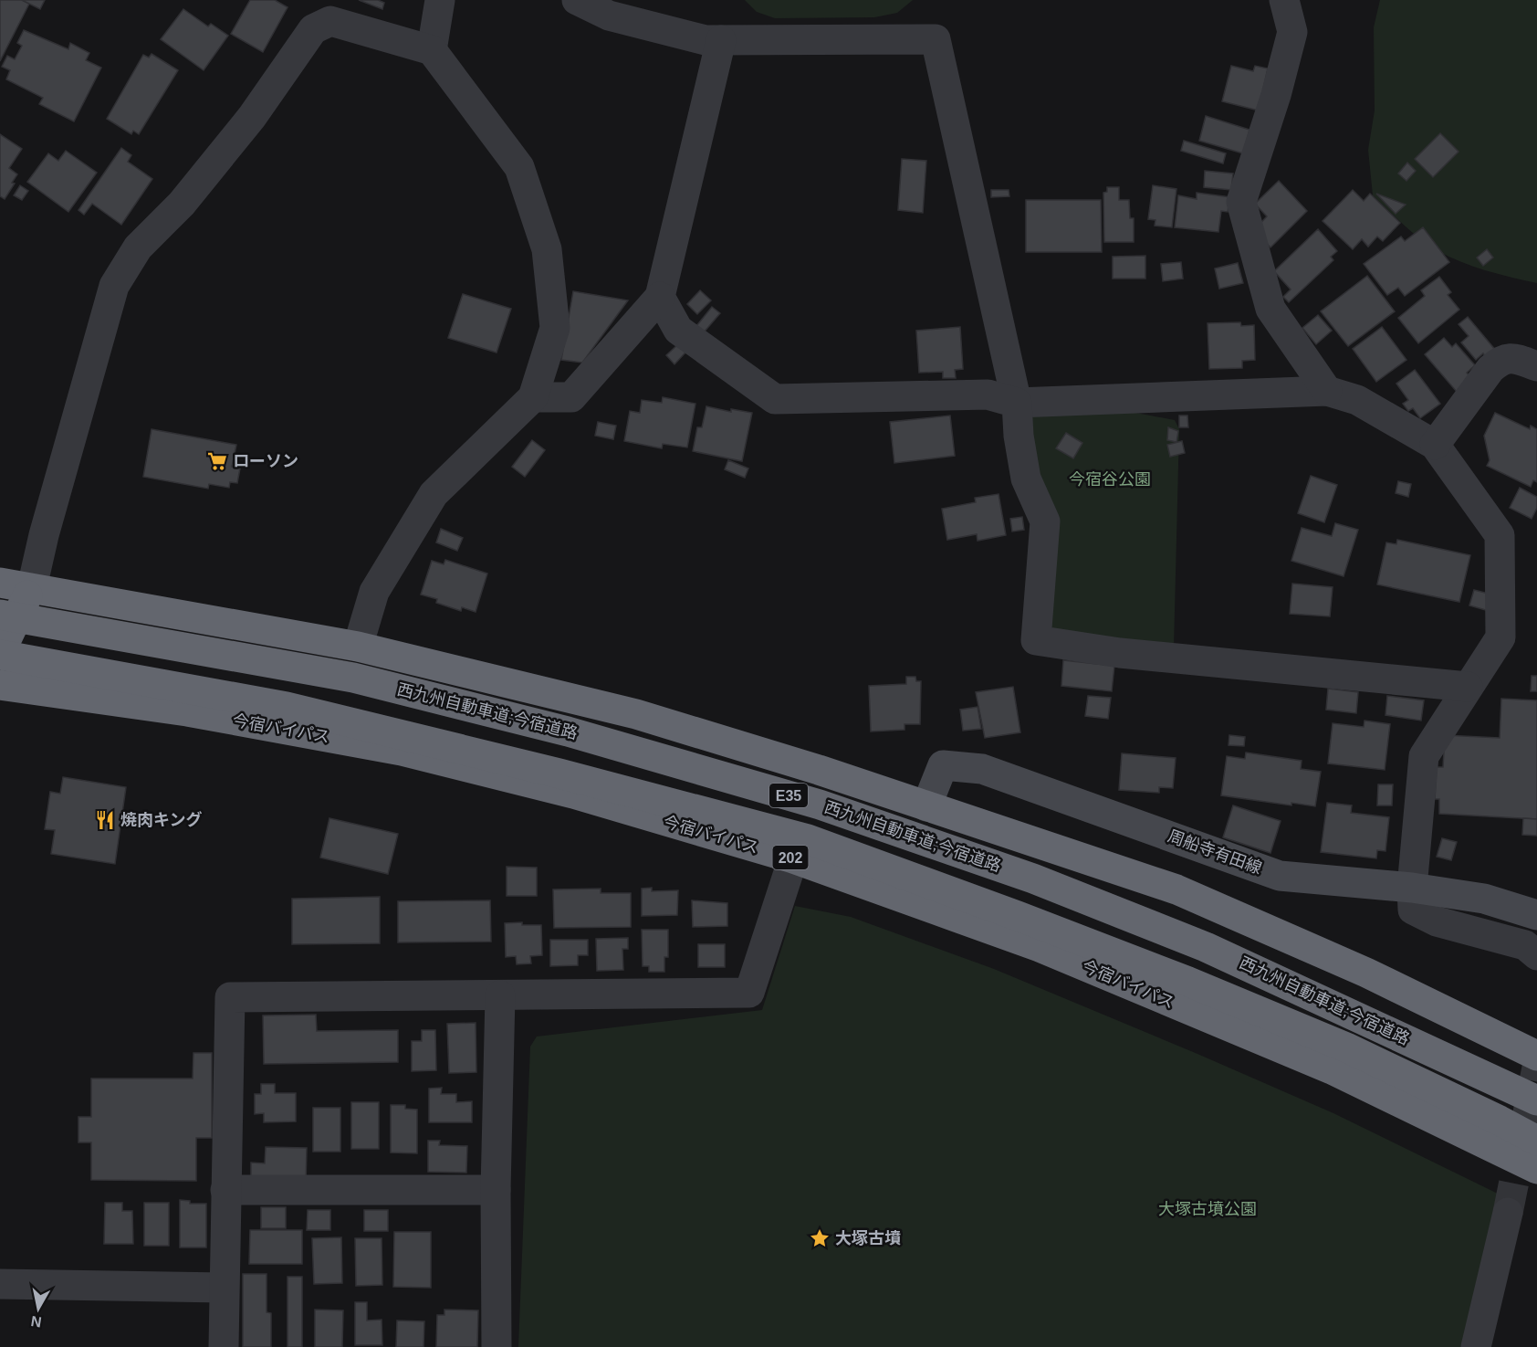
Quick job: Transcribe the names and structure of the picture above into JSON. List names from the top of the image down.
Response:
{
  "streets": {
    "highway": [
      "西九州自動車道;今宿道路",
      "今宿バイパス",
      "E35",
      "202"
    ],
    "main road": ["周船寺有田線"]
  },
  "parks": ["今宿谷公園", "大塚古墳公園"],
  "places": {
    "supermarket": ["ローソン"],
    "restaurant": ["焼肉キング"],
    "place": ["大塚古墳"]
  },
  "north": "bottom"
}
